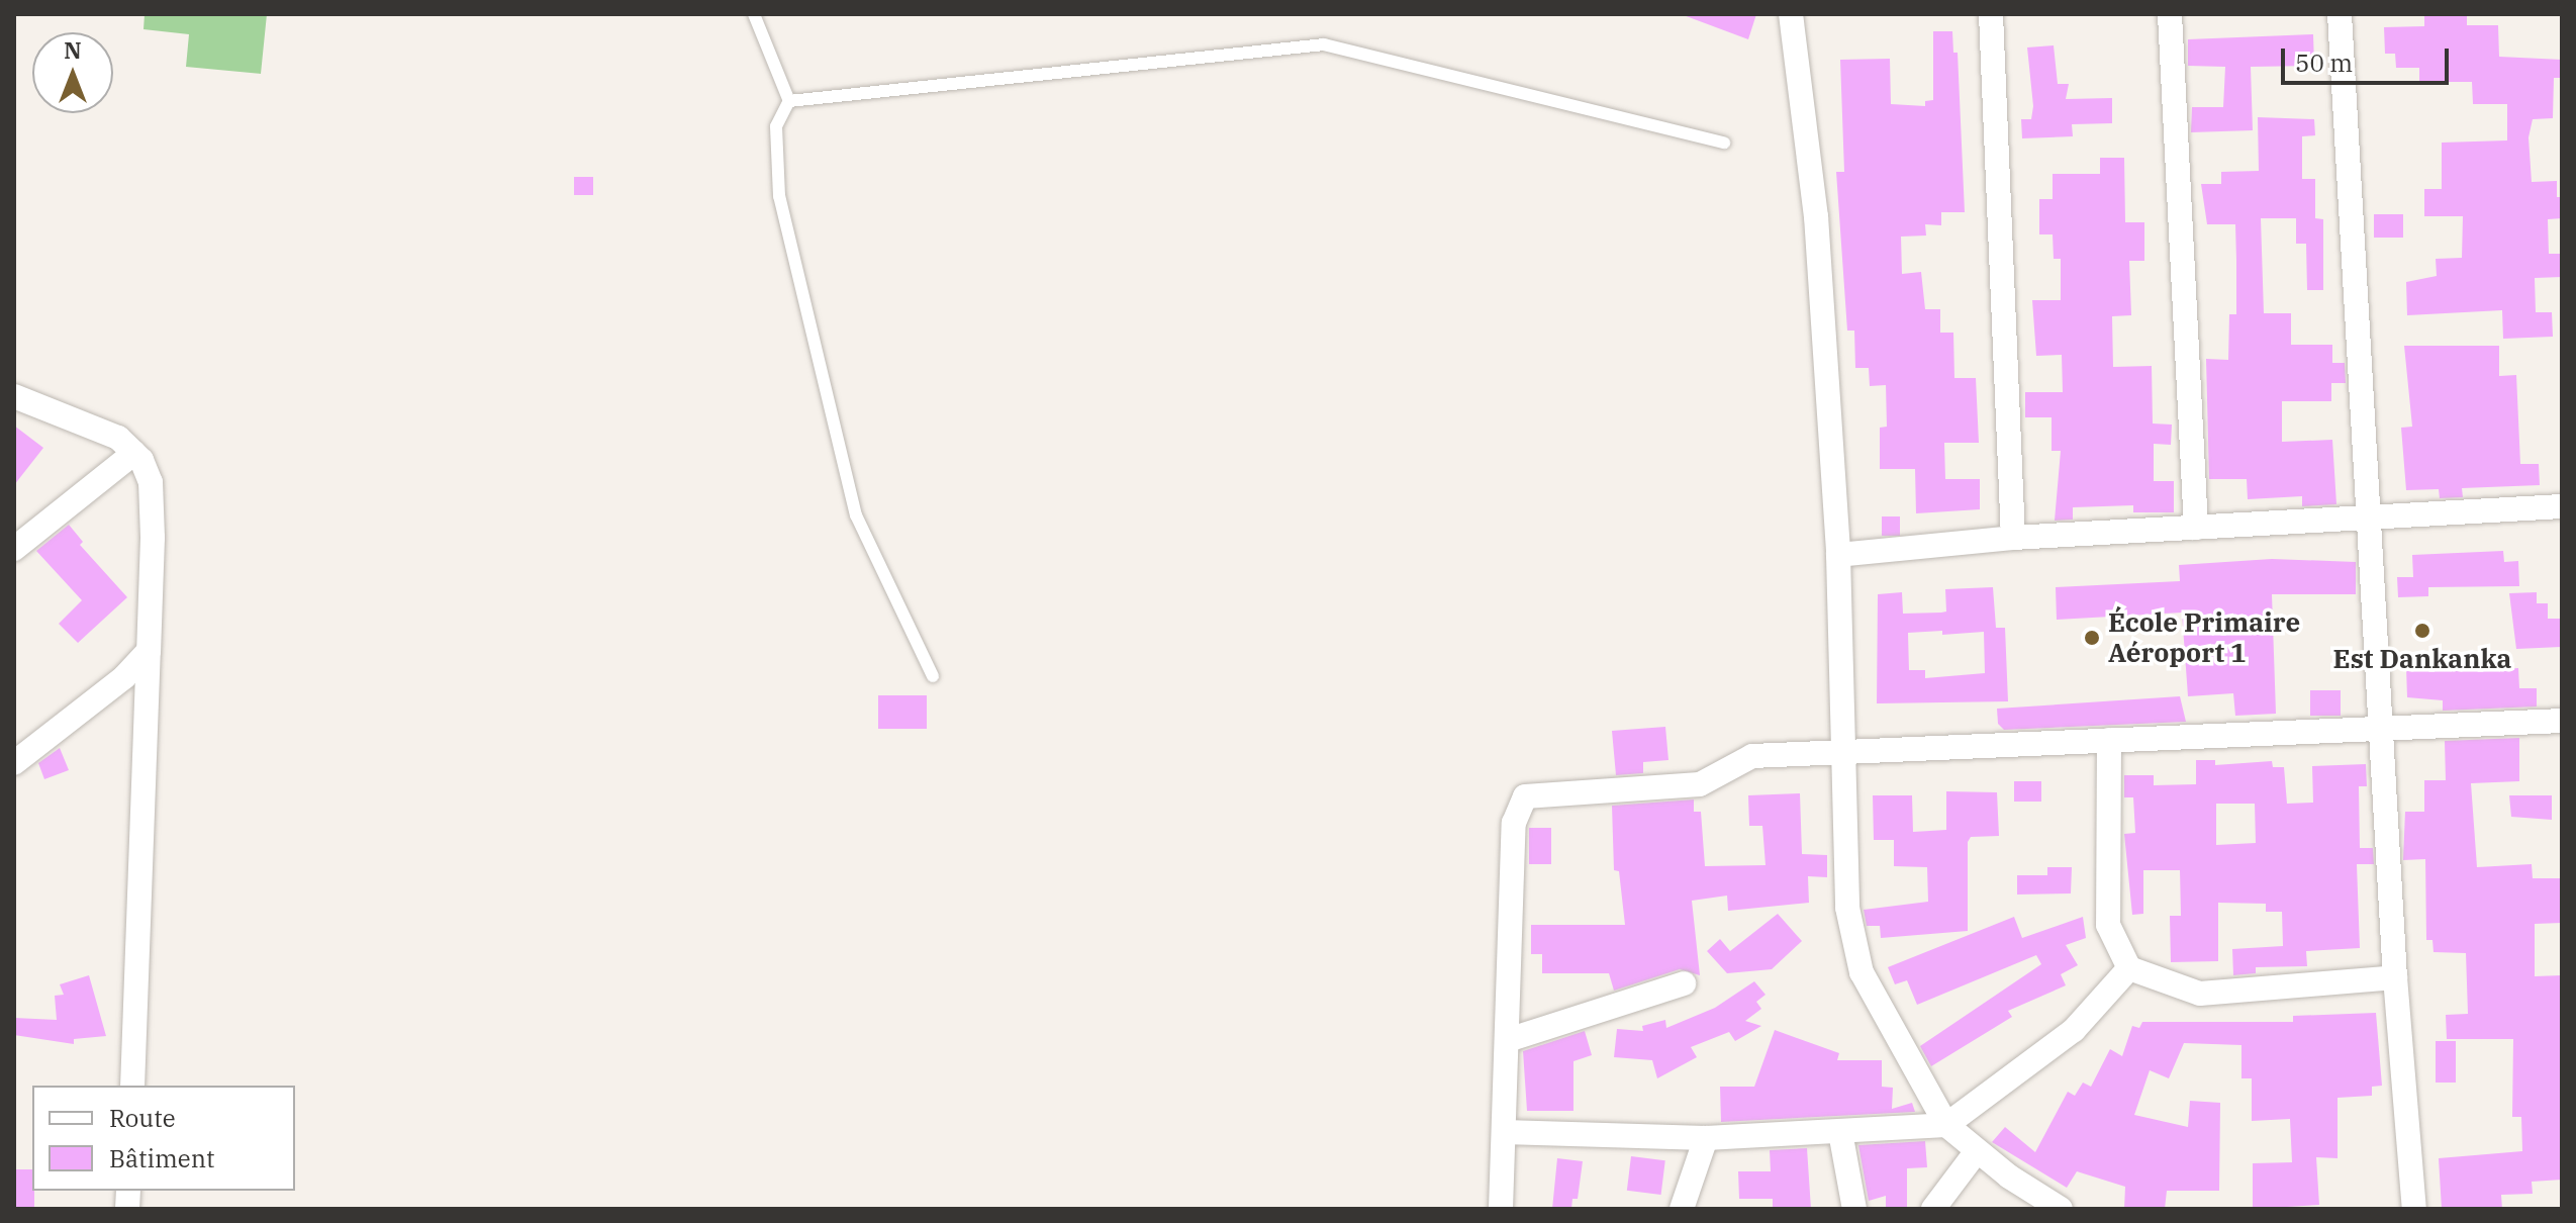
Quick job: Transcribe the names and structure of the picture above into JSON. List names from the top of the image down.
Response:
{
  "places": ["Est Dankanka", "École Primaire Aéroport 1"],
  "legend": ["Route", "Bâtiment"],
  "scale_bar": "50 m",
  "north": "top"
}
